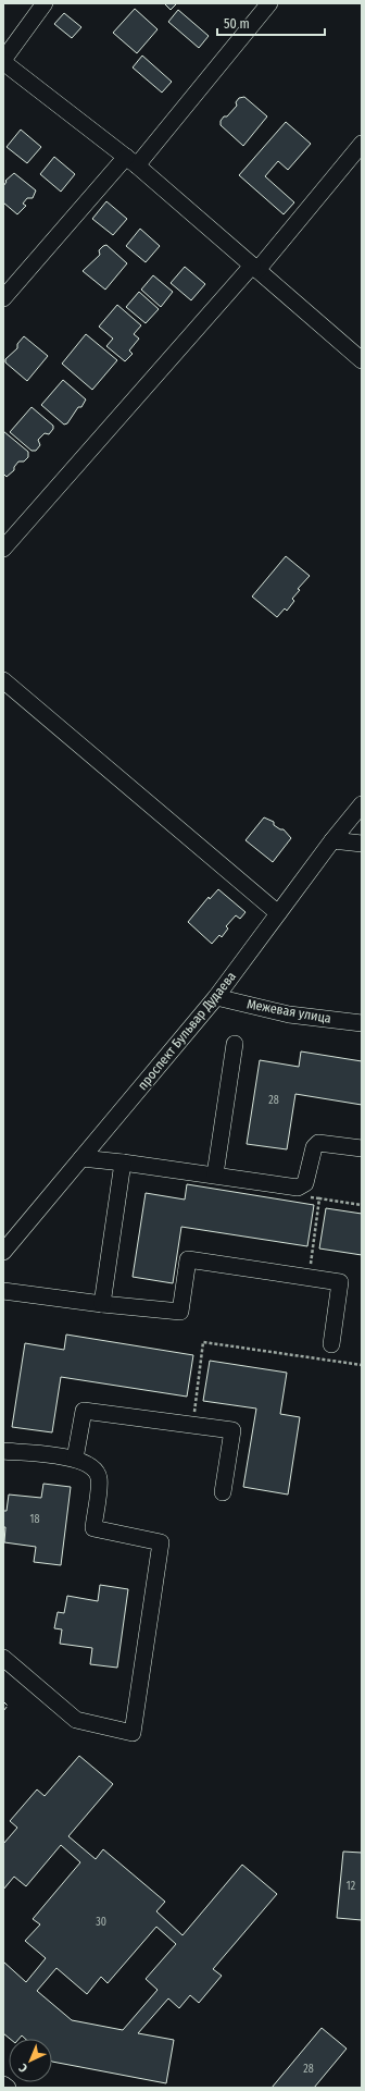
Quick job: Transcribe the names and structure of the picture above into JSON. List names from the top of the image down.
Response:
{
  "streets": {
    "street": ["Межевая улица", "проспект Бульвар Дудаева"]
  },
  "crossings": [
    ["Межевая улица", "проспект Бульвар Дудаева"]
  ],
  "house_numbers": [
    "28",
    "18",
    "12",
    "30",
    "28"
  ],
  "scale_bar": "50 m",
  "north": "bottom left"
}
